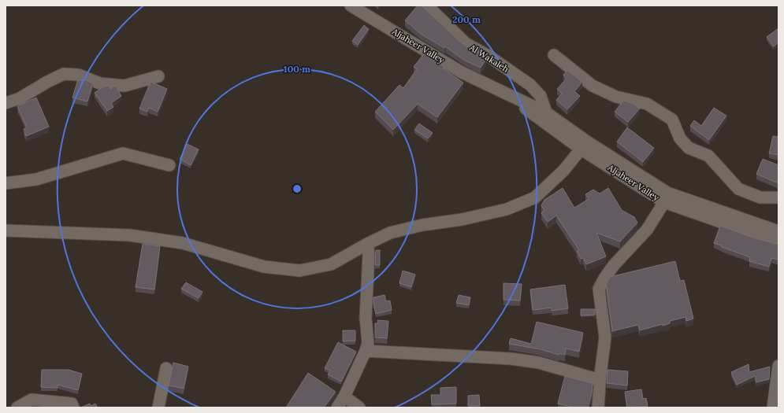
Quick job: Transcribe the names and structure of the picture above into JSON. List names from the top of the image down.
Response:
{
  "streets": {
    "street": ["Aljaheer Valley", "Al Wakaleh"]
  },
  "crossings": [
    ["Aljaheer Valley", "Al Wakaleh"]
  ],
  "rings": ["200 m", "100 m"]
}
